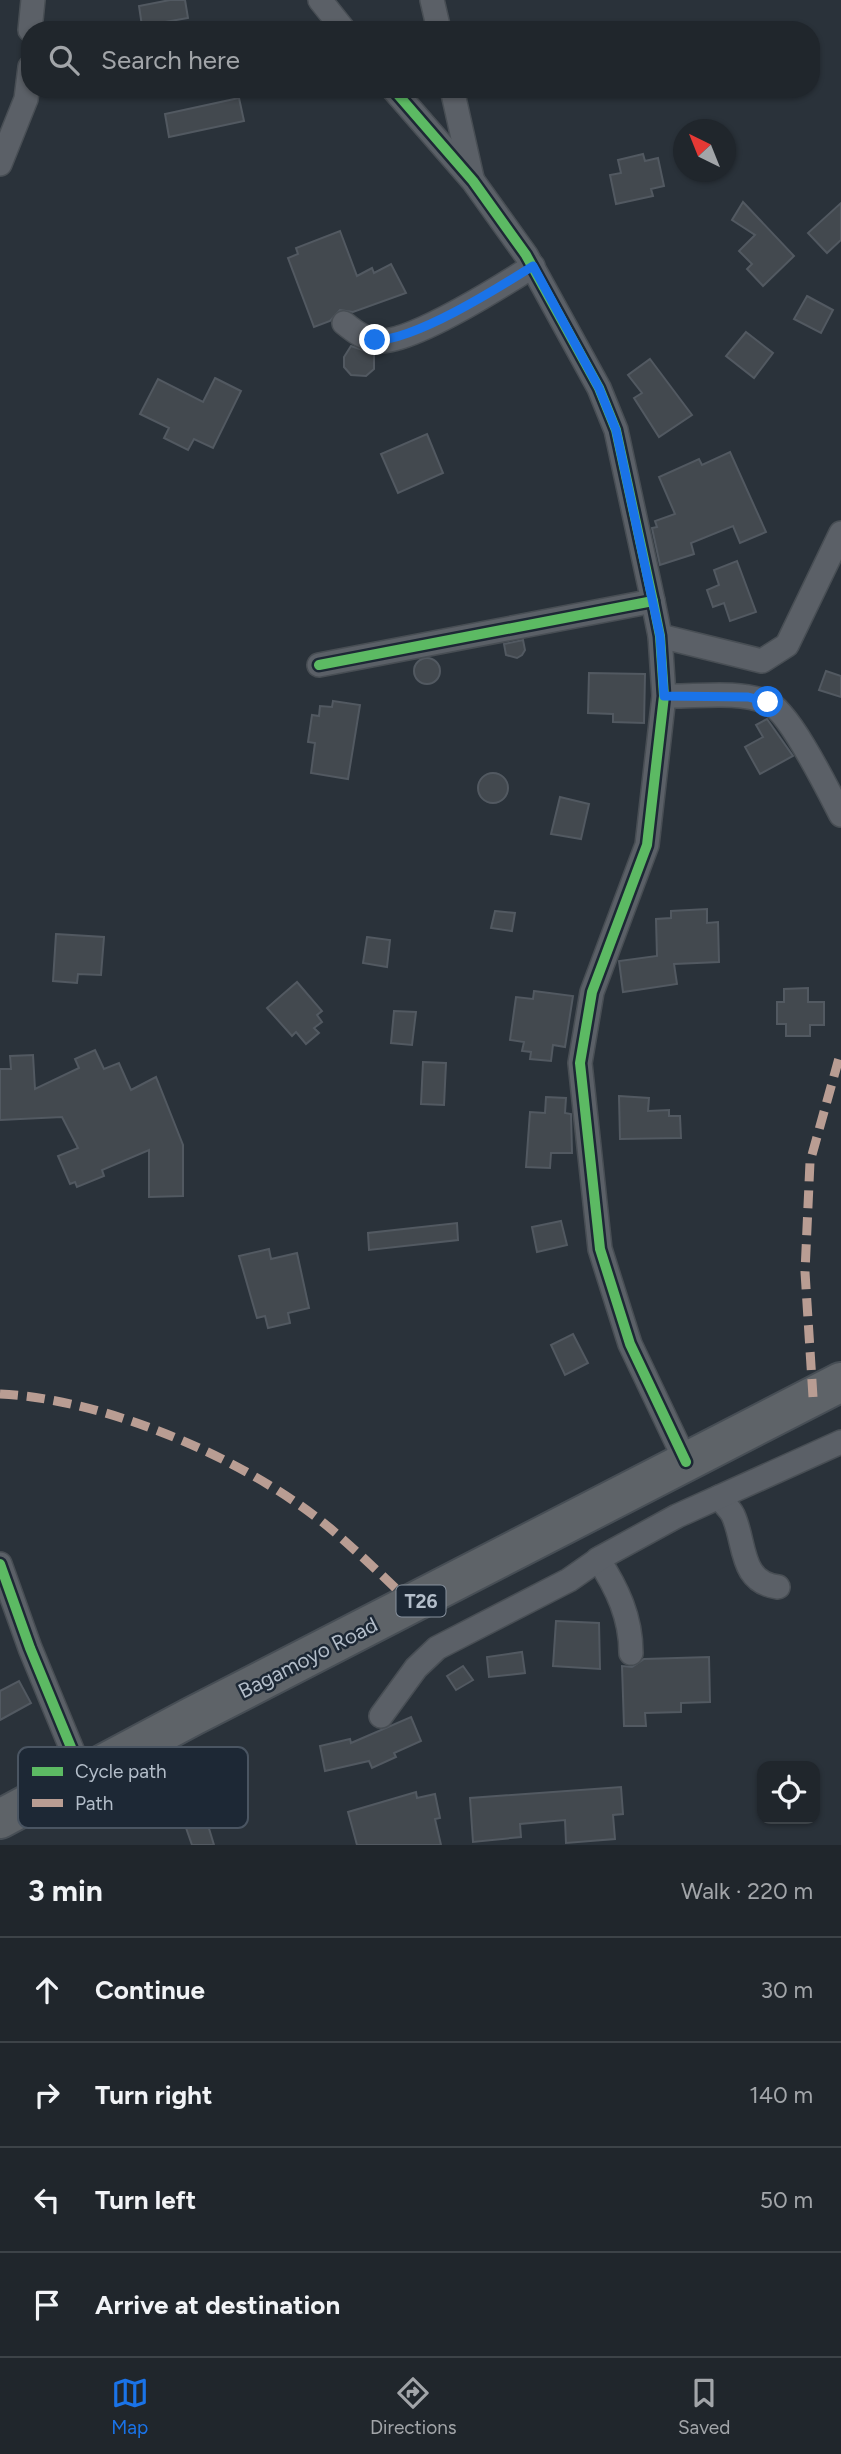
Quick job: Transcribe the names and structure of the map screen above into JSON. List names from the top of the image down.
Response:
{
  "streets": {
    "highway": ["T26", "Bagamoyo Road"]
  },
  "legend": ["Cycle path", "Path"],
  "north": "top left",
  "page": {
    "search": "Search here",
    "heading": ["3 min", "Walk · 220 m"],
    "list": [
      ["Continue", "30 m"],
      ["Turn right", "140 m"],
      ["Turn left", "50 m"],
      "Arrive at destination"
    ],
    "nav": ["Map", "Directions", "Saved"]
  }
}
